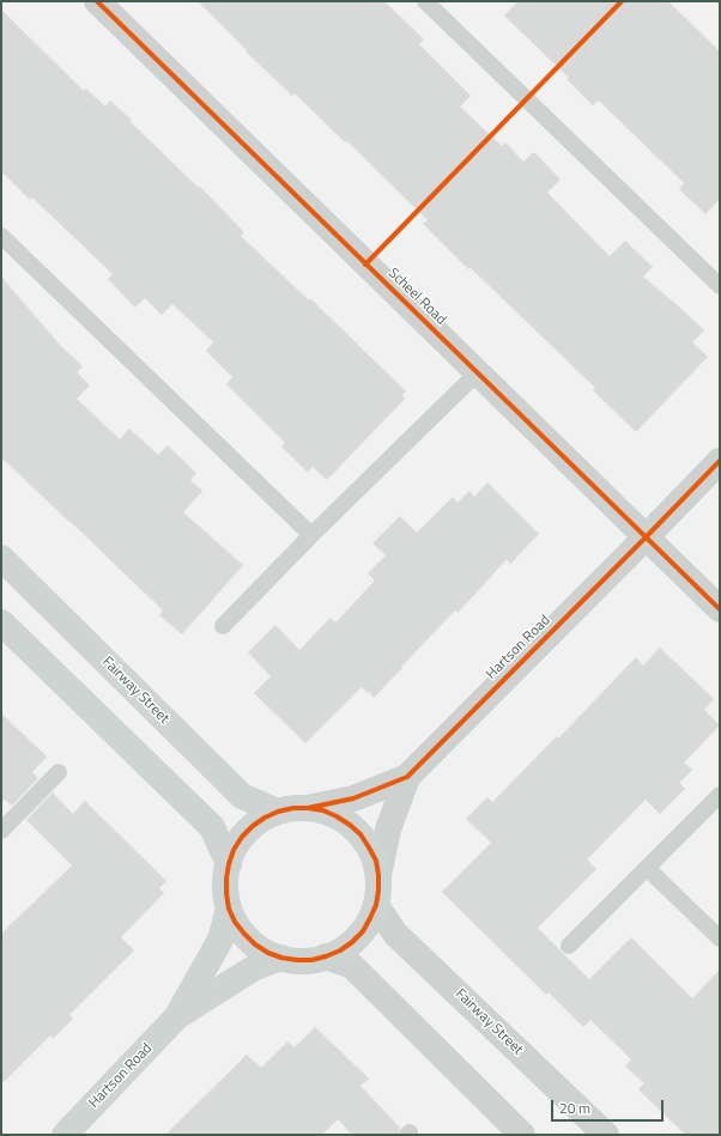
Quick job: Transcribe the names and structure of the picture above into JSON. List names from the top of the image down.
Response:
{
  "streets": {
    "street": ["Scheel Road", "Hartson Road", "Fairway Street"]
  },
  "crossings": [
    ["Scheel Road", "Hartson Road"],
    ["Hartson Road", "Fairway Street"]
  ],
  "scale_bar": "20 m"
}
